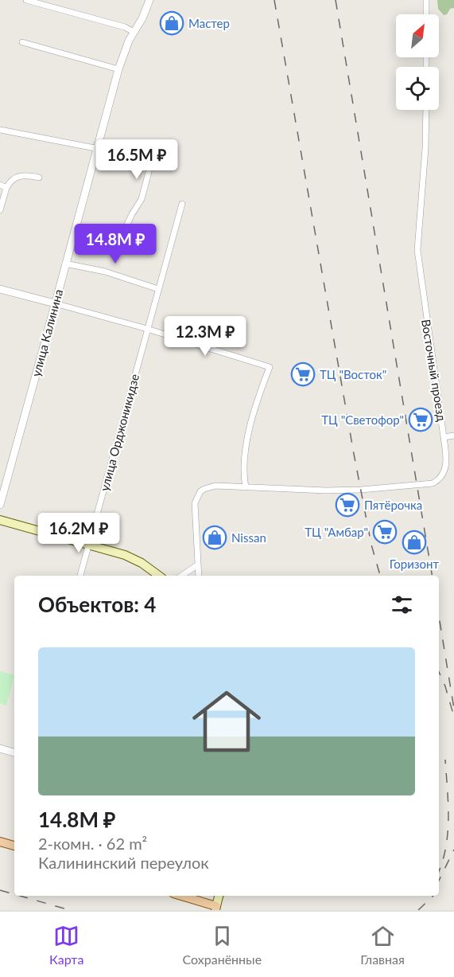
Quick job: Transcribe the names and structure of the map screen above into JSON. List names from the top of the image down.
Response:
{
  "streets": {
    "street": ["улица Калинина", "Восточный проезд", "улица Орджоникидзе"]
  },
  "places": {
    "shop": ["Мастер", "Nissan", "Горизонт"],
    "supermarket": [
      "ТЦ \"Восток\"",
      "ТЦ \"Светофор\"",
      "Пятёрочка",
      "ТЦ \"Амбар\""
    ]
  },
  "north": "top right",
  "page": {
    "price": [
      "16.5M ₽",
      "14.8M ₽",
      "12.3M ₽",
      "16.2M ₽"
    ],
    "heading": "Объектов: 4",
    "list": [
      {
        "name": "14.8M ₽",
        "note": "2-комн. · 62 m² · Калининский переулок"
      }
    ],
    "tabs": ["Карта", "Сохранённые", "Главная"]
  }
}
